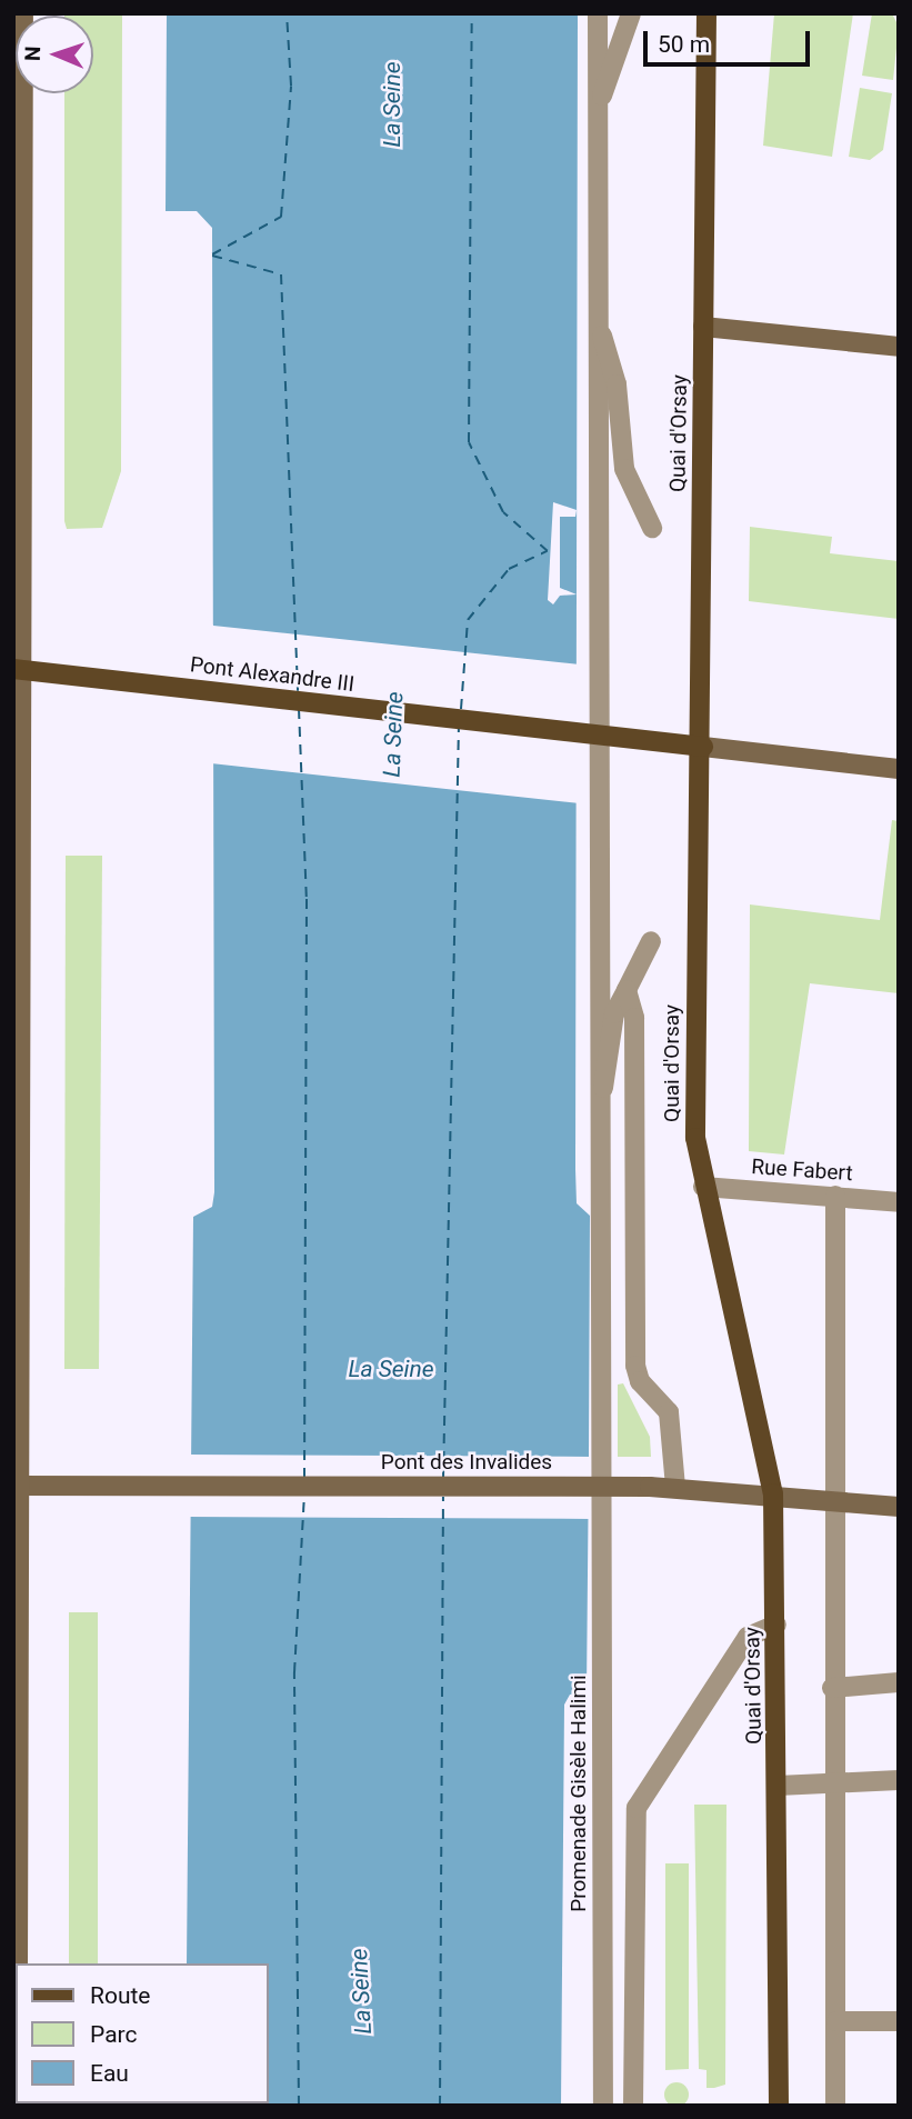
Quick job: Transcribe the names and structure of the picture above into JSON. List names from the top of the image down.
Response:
{
  "streets": {
    "main road": ["Quai d'Orsay", "Pont Alexandre III"],
    "street": ["Rue Fabert", "Pont des Invalides", "Promenade Gisèle Halimi"]
  },
  "crossings": [
    ["Quai d'Orsay", "Pont Alexandre III"],
    ["Quai d'Orsay", "Rue Fabert"],
    ["Quai d'Orsay", "Pont des Invalides"]
  ],
  "water": ["La Seine"],
  "legend": ["Route", "Parc", "Eau"],
  "scale_bar": "50 m",
  "north": "left"
}
